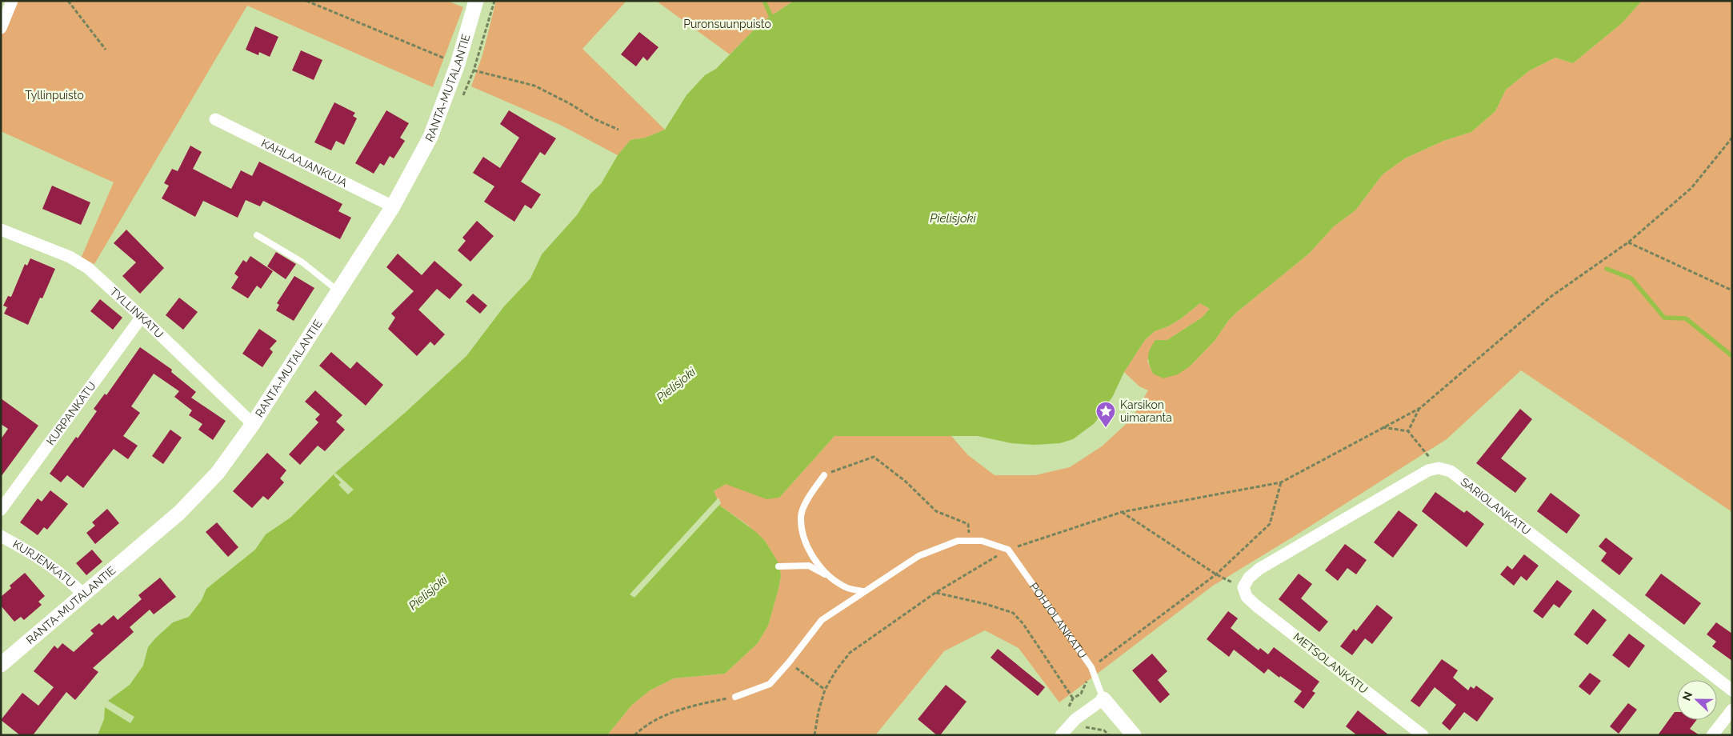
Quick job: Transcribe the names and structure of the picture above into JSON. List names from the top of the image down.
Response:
{
  "streets": {
    "street": [
      "RANTA-MUTALANTIE",
      "KAHLAAJANKUJA",
      "TYLLINKATU",
      "KURPANKATU",
      "SARIOLANKATU",
      "KURJENKATU",
      "POHJOLANKATU",
      "METSOLANKATU"
    ]
  },
  "crossings": [
    ["RANTA-MUTALANTIE", "KAHLAAJANKUJA"],
    ["RANTA-MUTALANTIE", "TYLLINKATU"],
    ["RANTA-MUTALANTIE", "KURJENKATU"],
    ["TYLLINKATU", "KURPANKATU"]
  ],
  "water": ["Pielisjoki"],
  "parks": ["Puronsuunpuisto", "Tyllinpuisto"],
  "places": {
    "place": ["Karsikon uimaranta"]
  },
  "north": "left"
}
